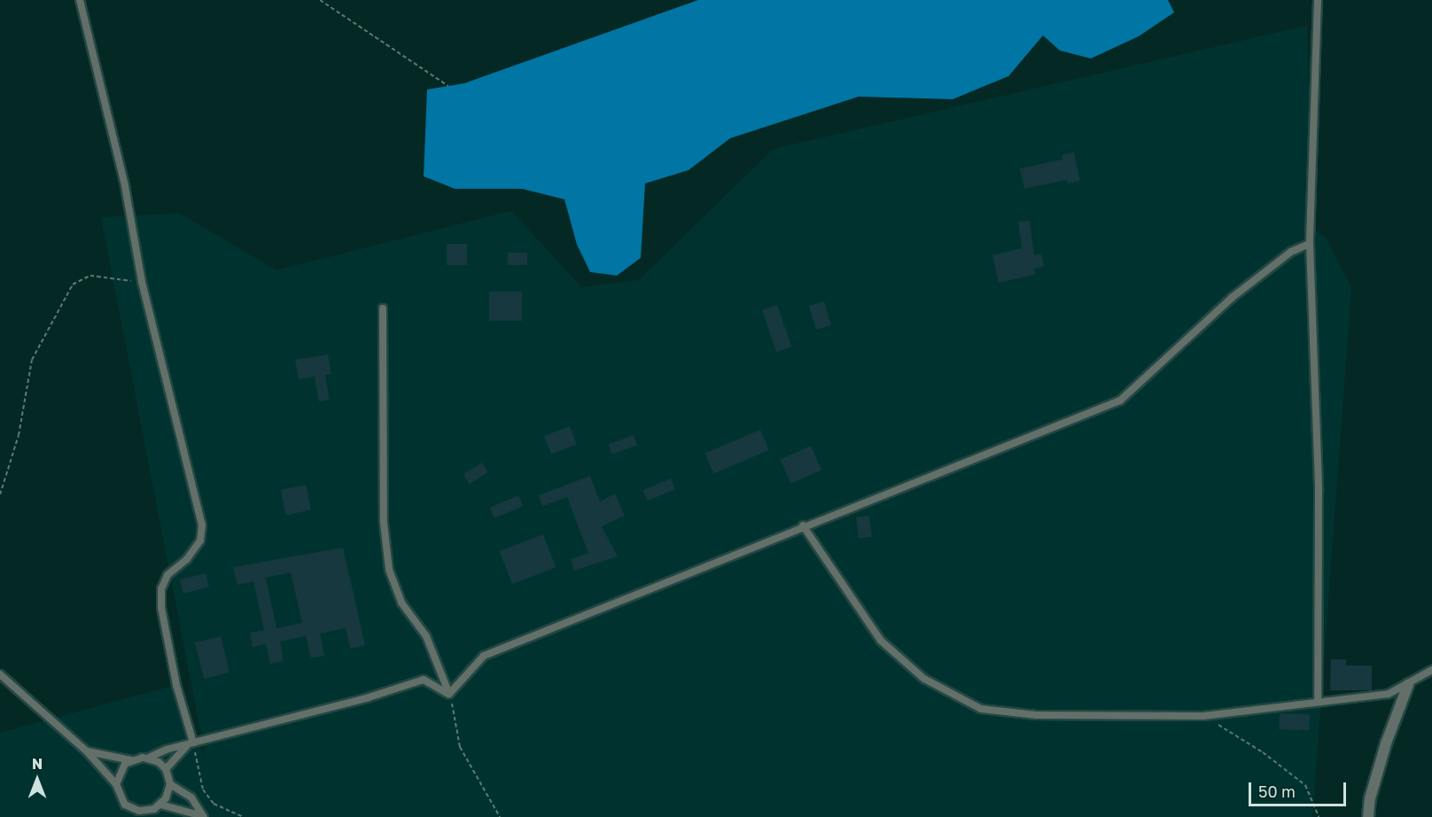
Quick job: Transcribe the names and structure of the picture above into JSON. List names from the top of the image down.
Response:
{
  "scale_bar": "50 m",
  "north": "top"
}
